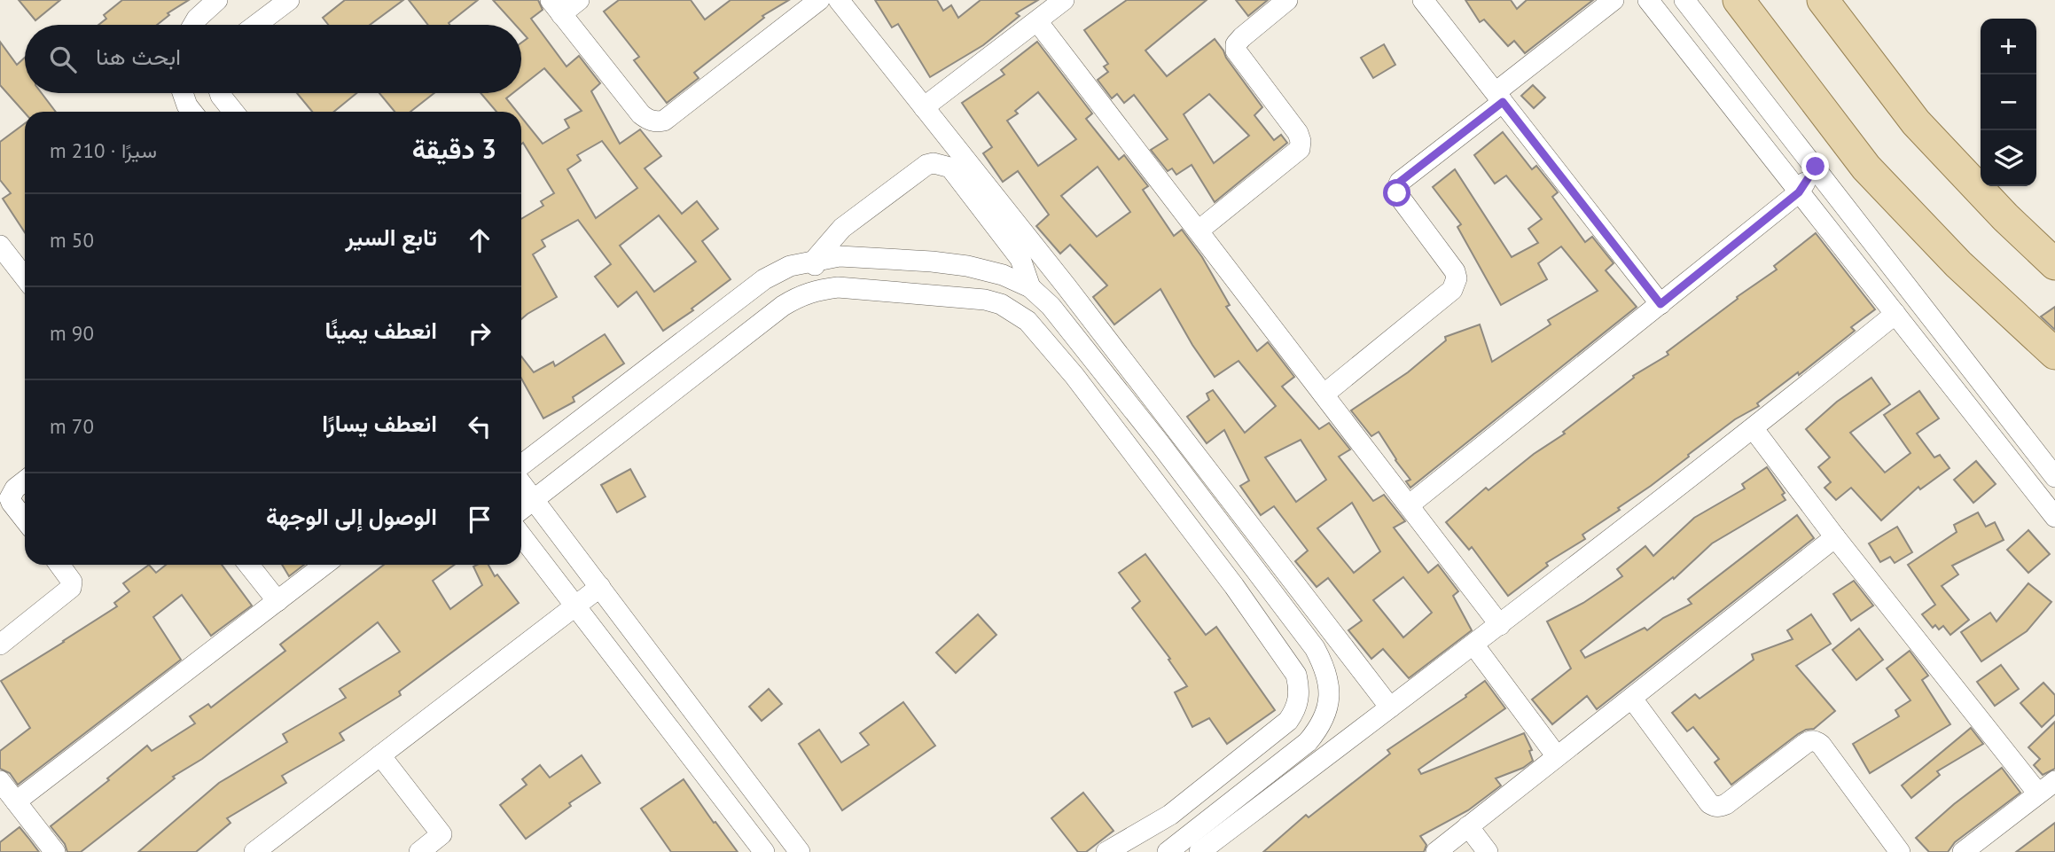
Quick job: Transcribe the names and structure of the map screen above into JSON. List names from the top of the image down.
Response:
{
  "page": {
    "map_buttons": ["+", "−"],
    "search": "ابحث هنا",
    "heading": ["3 دقيقة", "سيرًا · 210 m"],
    "list": [
      ["تابع السير", "50 m"],
      ["انعطف يمينًا", "90 m"],
      ["انعطف يسارًا", "70 m"],
      "الوصول إلى الوجهة"
    ]
  }
}
